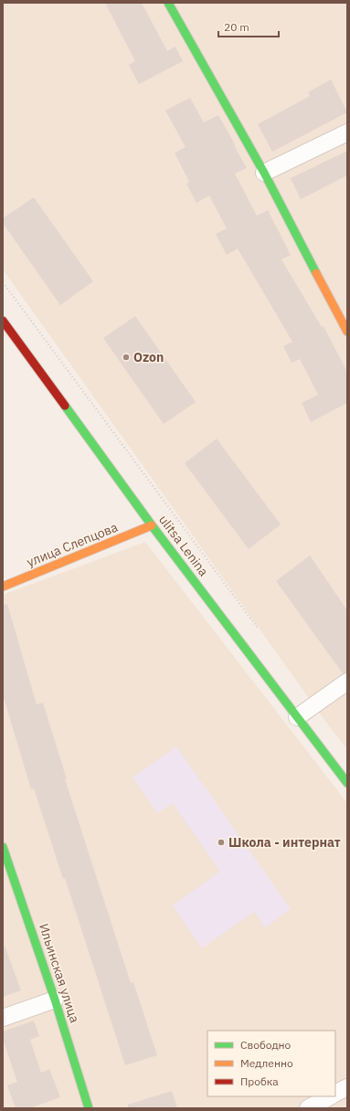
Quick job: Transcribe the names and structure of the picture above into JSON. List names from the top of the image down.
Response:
{
  "streets": {
    "street": ["улица Слепцова", "ulitsa Lenina", "Ильинская улица"]
  },
  "crossings": [
    ["улица Слепцова", "ulitsa Lenina"]
  ],
  "places": ["Ozon", "Школа - интернат"],
  "legend": ["Свободно", "Медленно", "Пробка"],
  "scale_bar": "20 m"
}
